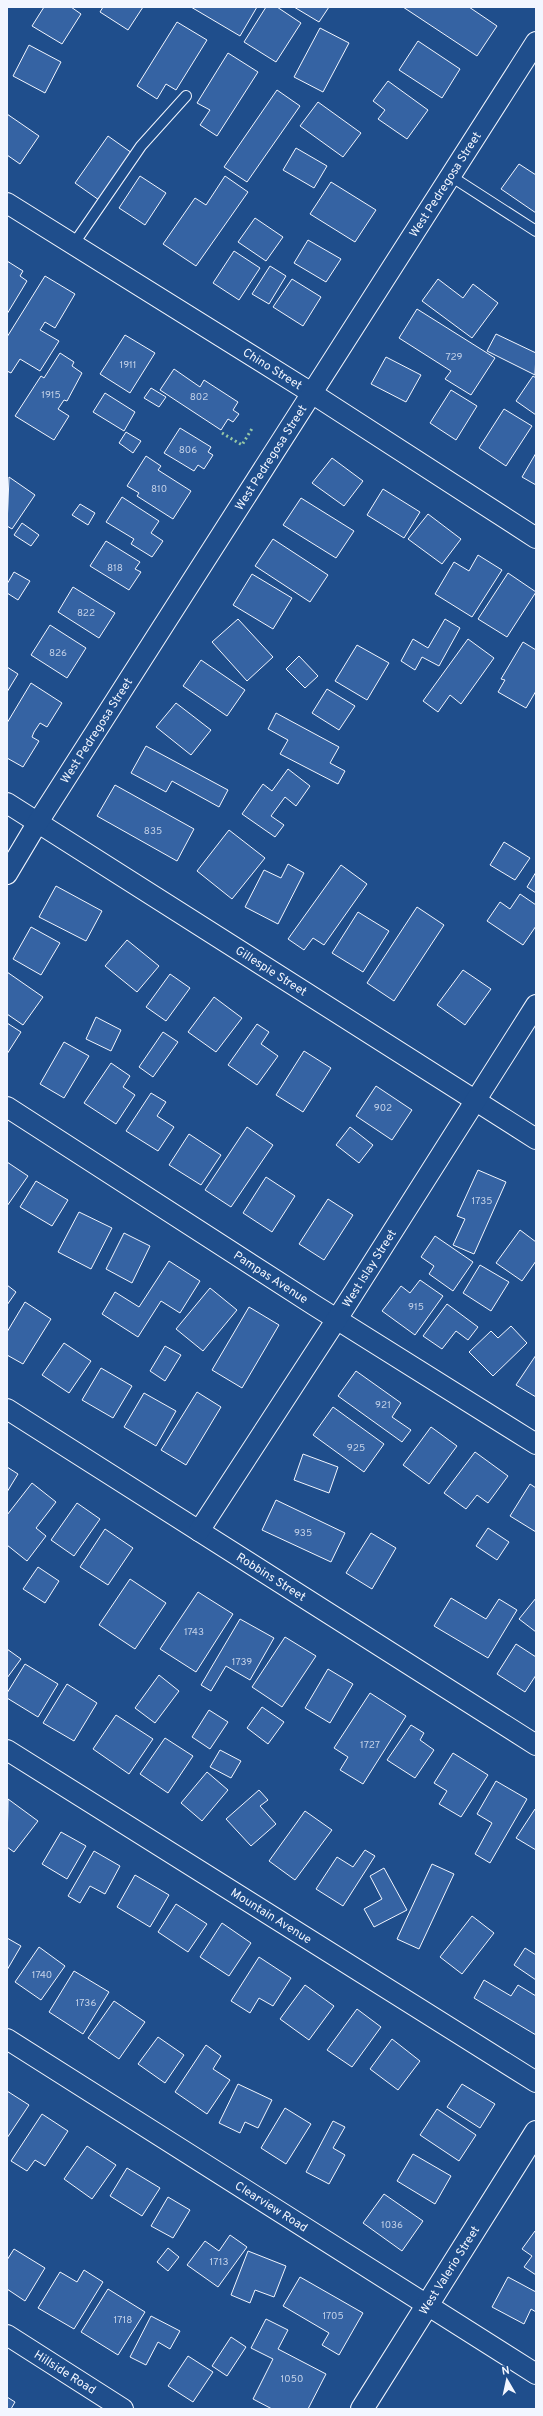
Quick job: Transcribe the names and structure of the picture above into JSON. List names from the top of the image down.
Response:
{
  "streets": {
    "street": [
      "West Pedregosa Street",
      "Chino Street",
      "Gillespie Street",
      "West Islay Street",
      "Pampas Avenue",
      "Robbins Street",
      "Mountain Avenue",
      "Clearview Road",
      "West Valerio Street",
      "Hillside Road"
    ]
  },
  "crossings": [
    ["West Pedregosa Street", "Chino Street"],
    ["West Pedregosa Street", "Gillespie Street"],
    ["Gillespie Street", "West Islay Street"],
    ["West Islay Street", "Pampas Avenue"],
    ["West Islay Street", "Robbins Street"],
    ["Clearview Road", "West Valerio Street"]
  ],
  "house_numbers": [
    "729",
    "1911",
    "1915",
    "802",
    "806",
    "810",
    "818",
    "822",
    "826",
    "835",
    "902",
    "1735",
    "915",
    "921",
    "925",
    "935",
    "1743",
    "1739",
    "1727",
    "1740",
    "1736",
    "1036",
    "1713",
    "1705",
    "1718",
    "1050"
  ],
  "north": "top"
}
